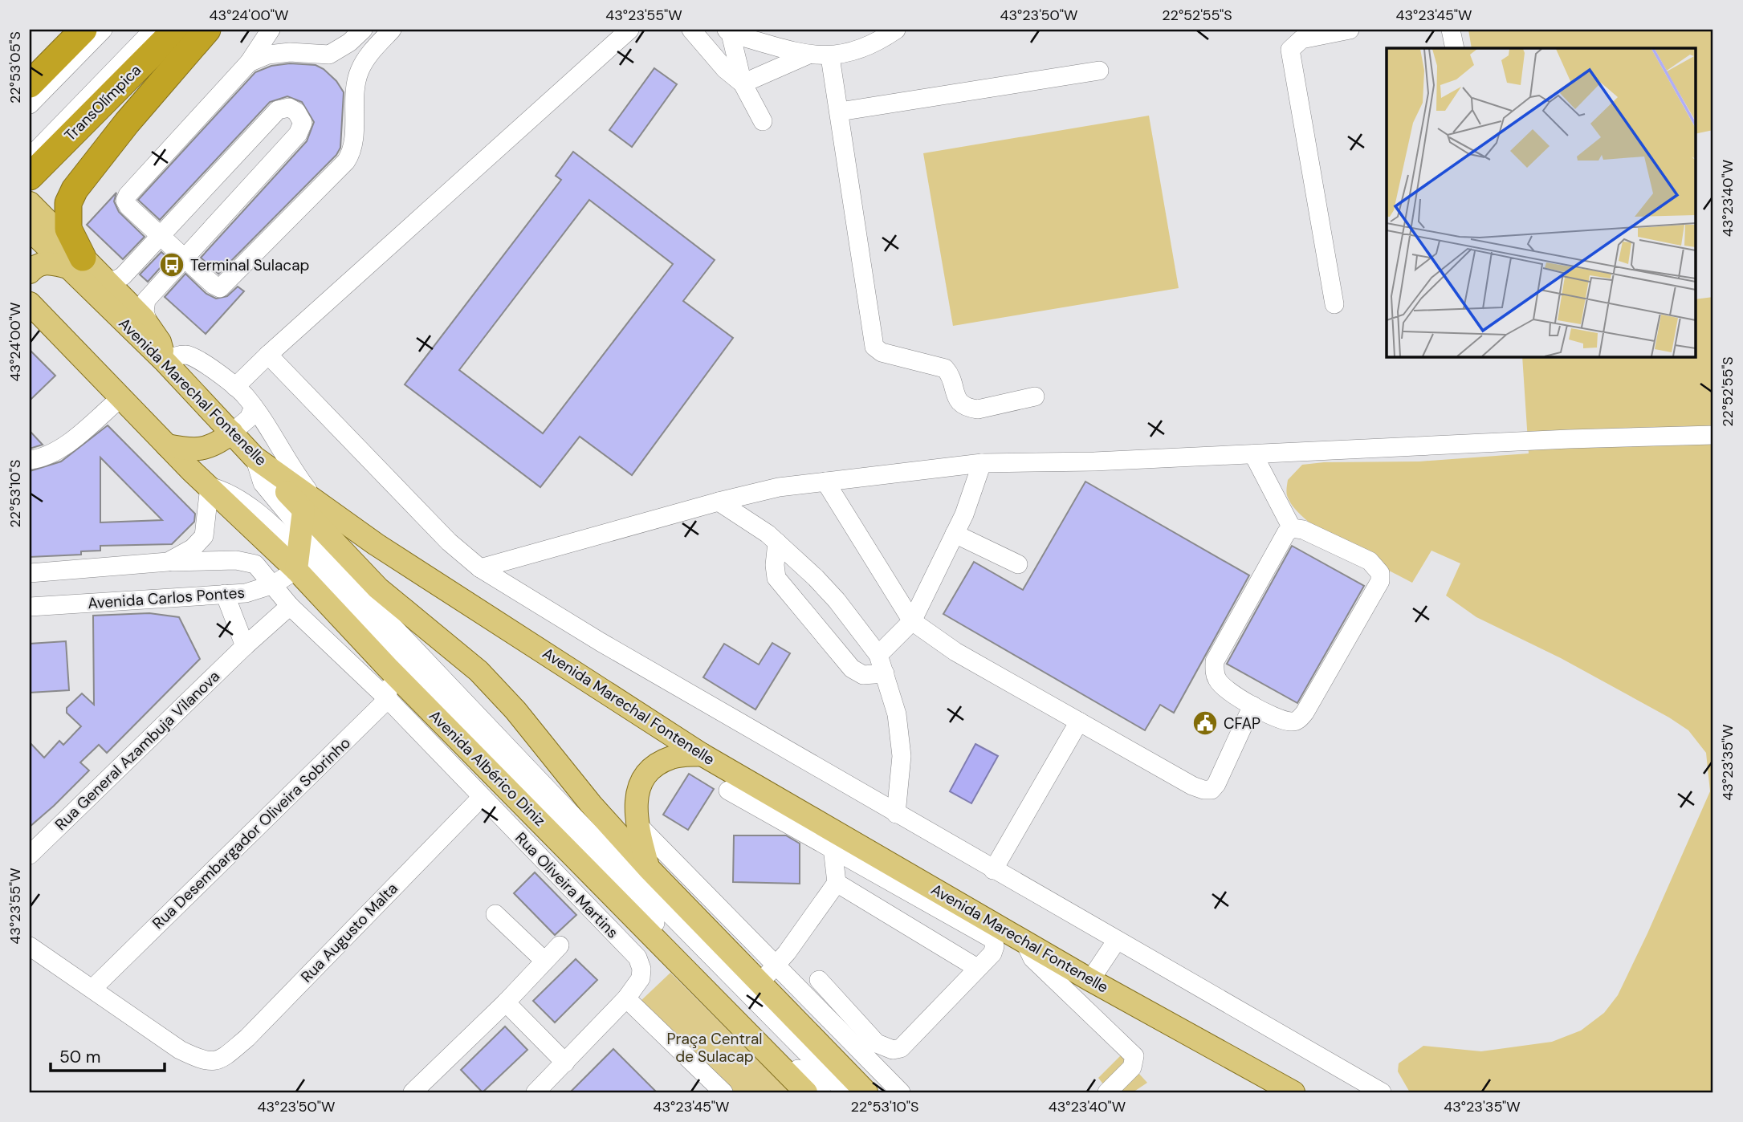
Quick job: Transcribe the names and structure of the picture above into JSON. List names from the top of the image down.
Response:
{
  "streets": {
    "highway": ["TransOlímpica"],
    "main road": ["Avenida Marechal Fontenelle", "Avenida Albérico Diniz"],
    "street": [
      "Avenida Carlos Pontes",
      "Rua General Azambuja Vilanova",
      "Rua Desembargador Oliveira Sobrinho",
      "Rua Oliveira Martins",
      "Rua Augusto Malta"
    ]
  },
  "crossings": [
    ["Avenida Marechal Fontenelle", "Avenida Carlos Pontes"],
    ["Avenida Marechal Fontenelle", "Avenida Albérico Diniz"],
    ["Avenida Carlos Pontes", "Avenida Albérico Diniz"],
    ["Avenida Carlos Pontes", "Rua Oliveira Martins"],
    ["Rua General Azambuja Vilanova", "Rua Oliveira Martins"],
    ["Rua Desembargador Oliveira Sobrinho", "Rua Oliveira Martins"],
    ["Rua Desembargador Oliveira Sobrinho", "Rua Augusto Malta"],
    ["Rua Oliveira Martins", "Rua Augusto Malta"]
  ],
  "parks": ["Praça Central de Sulacap"],
  "places": {
    "bus stop": ["Terminal Sulacap"],
    "public building": ["CFAP"]
  },
  "scale_bar": "50 m",
  "coordinates": [
    "43°24'00\"W",
    "43°23'55\"W",
    "43°23'50\"W",
    "22°52'55\"S",
    "43°23'45\"W",
    "22°53'05\"S",
    "43°23'40\"W",
    "22°53'10\"S",
    "43°23'35\"W"
  ]
}
